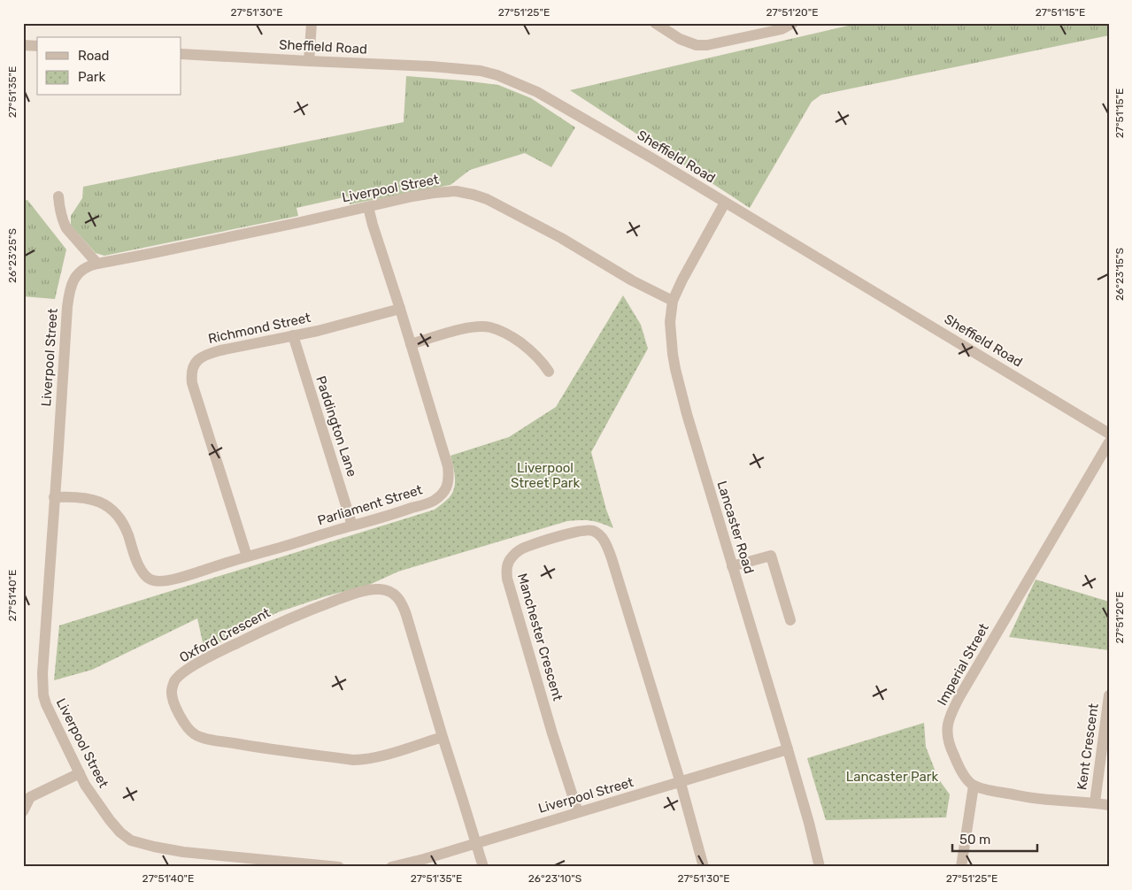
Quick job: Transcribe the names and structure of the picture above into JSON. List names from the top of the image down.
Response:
{
  "streets": {
    "street": [
      "Sheffield Road",
      "Liverpool Street",
      "Richmond Street",
      "Paddington Lane",
      "Parliament Street",
      "Lancaster Road",
      "Oxford Crescent",
      "Manchester Crescent",
      "Imperial Street",
      "Kent Crescent"
    ]
  },
  "crossings": [
    ["Sheffield Road", "Lancaster Road"],
    ["Liverpool Street", "Parliament Street"],
    ["Liverpool Street", "Lancaster Road"],
    ["Liverpool Street", "Oxford Crescent"],
    ["Liverpool Street", "Manchester Crescent"],
    ["Richmond Street", "Paddington Lane"],
    ["Richmond Street", "Parliament Street"],
    ["Paddington Lane", "Parliament Street"]
  ],
  "parks": ["Liverpool Street Park", "Lancaster Park"],
  "legend": ["Road", "Park"],
  "scale_bar": "50 m",
  "coordinates": [
    "27°51'30\"E",
    "27°51'25\"E",
    "27°51'20\"E",
    "27°51'15\"E",
    "27°51'35\"E",
    "26°23'25\"S",
    "26°23'15\"S",
    "27°51'40\"E",
    "26°23'10\"S"
  ]
}
